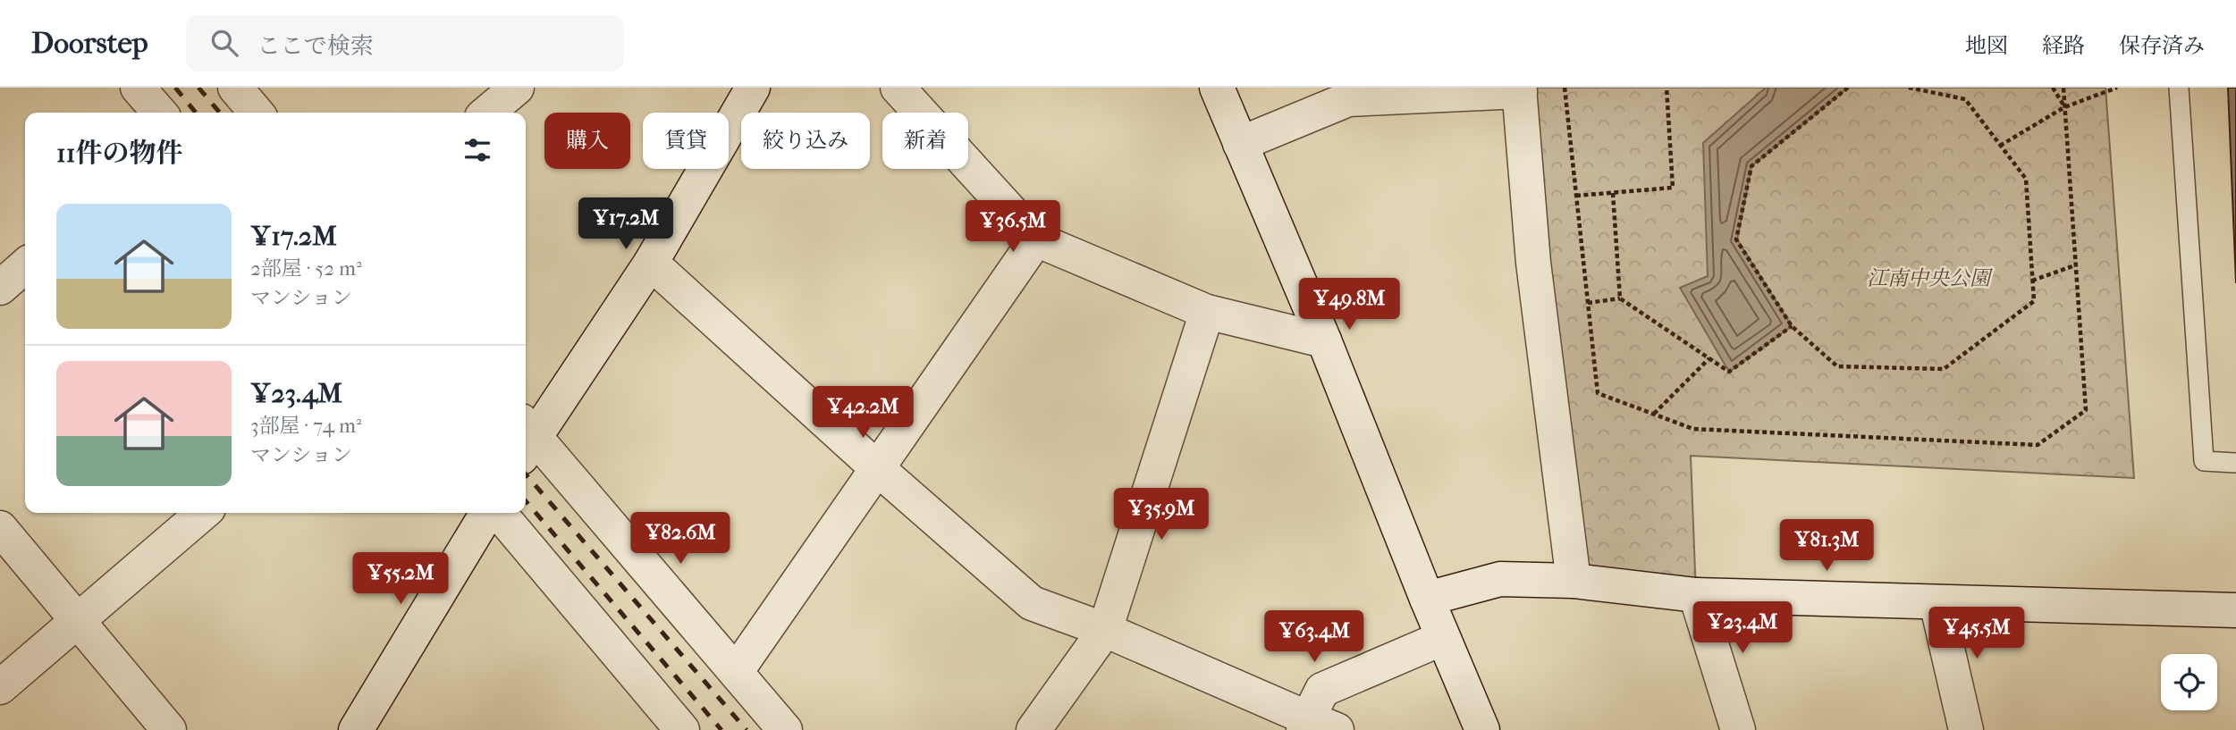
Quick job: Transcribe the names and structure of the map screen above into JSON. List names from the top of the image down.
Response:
{
  "parks": ["江南中央公園"],
  "page": {
    "header": "Doorstep",
    "search": "ここで検索",
    "nav": ["地図", "経路", "保存済み"],
    "chip": [
      "購入",
      "賃貸",
      "絞り込み",
      "新着"
    ],
    "heading": "11件の物件",
    "list": [
      {
        "name": "¥17.2M",
        "note": "2部屋 · 52 m² · マンション"
      },
      {
        "name": "¥23.4M",
        "note": "3部屋 · 74 m² · マンション"
      }
    ],
    "price": [
      "¥17.2M",
      "¥36.5M",
      "¥49.8M",
      "¥42.2M",
      "¥35.9M",
      "¥82.6M",
      "¥81.3M",
      "¥55.2M",
      "¥23.4M",
      "¥45.5M",
      "¥63.4M"
    ]
  }
}
